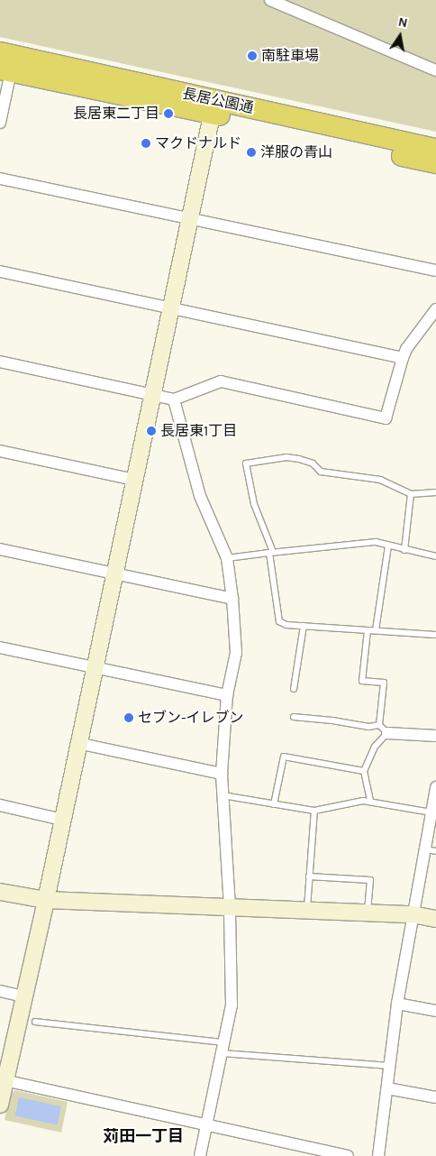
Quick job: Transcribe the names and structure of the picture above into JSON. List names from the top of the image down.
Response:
{
  "streets": {
    "highway": ["長居公園通"]
  },
  "districts": ["苅田一丁目"],
  "places": [
    "南駐車場",
    "長居東二丁目",
    "マクドナルド",
    "洋服の青山",
    "長居東1丁目",
    "セブン-イレブン"
  ],
  "north": "top"
}
